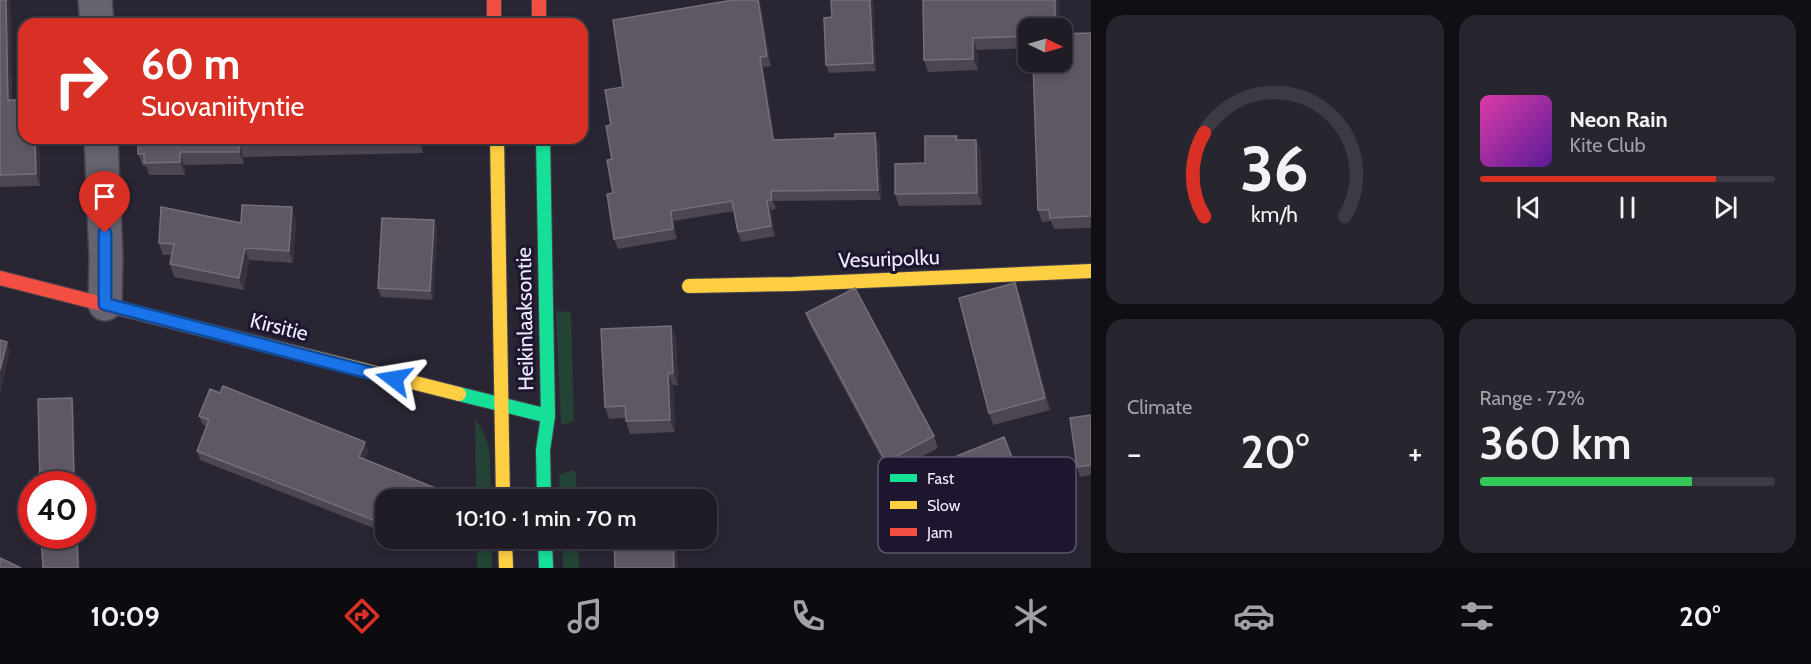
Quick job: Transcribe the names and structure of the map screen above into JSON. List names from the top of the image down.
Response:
{
  "streets": {
    "street": ["Vesuripolku", "Heikinlaaksontie", "Kirsitie"]
  },
  "crossings": [
    ["Heikinlaaksontie", "Kirsitie"]
  ],
  "legend": ["Fast", "Slow", "Jam"],
  "north": "right",
  "page": {
    "turn": ["60 m", "Suovaniityntie"],
    "song": ["Neon Rain", "Kite Club"],
    "tile": [
      "Climate",
      ["Range · 72%", "360 km"]
    ],
    "heat": ["−", "20°", "+"],
    "limit": "40",
    "trip": "10:10 · 1 min · 70 m",
    "tabs": ["10:09", "20°"],
    "gauge": ["36", "km/h"]
  }
}
